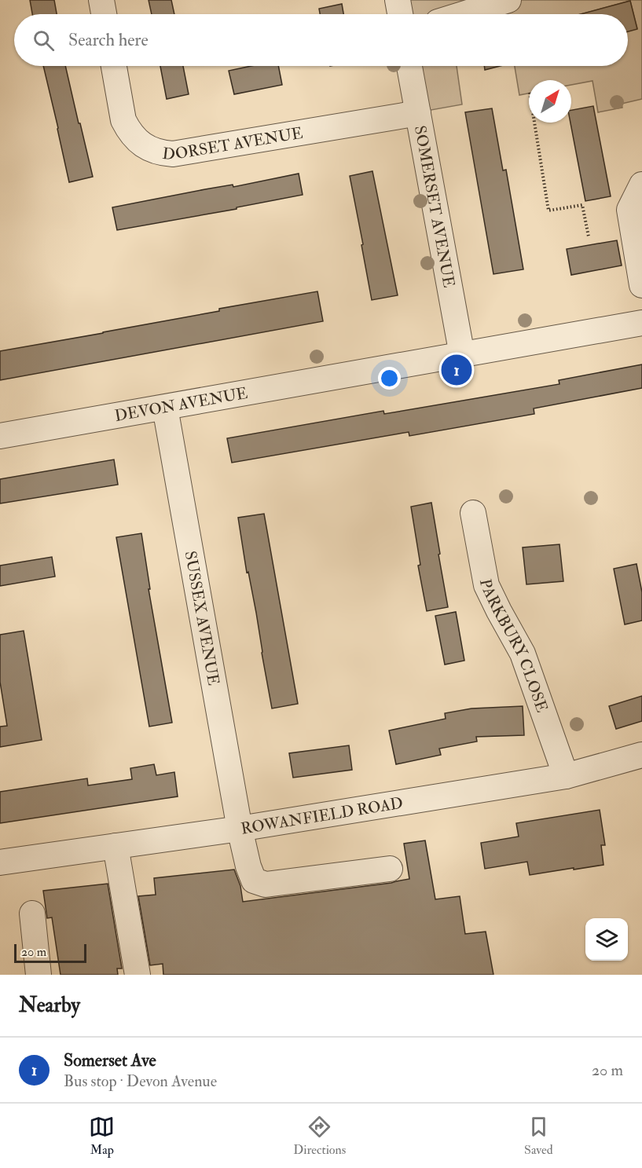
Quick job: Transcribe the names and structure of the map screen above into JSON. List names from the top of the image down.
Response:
{
  "streets": {
    "street": [
      "DORSET AVENUE",
      "SOMERSET AVENUE",
      "DEVON AVENUE",
      "SUSSEX AVENUE",
      "PARKBURY CLOSE",
      "ROWANFIELD ROAD"
    ]
  },
  "crossings": [
    ["DORSET AVENUE", "SOMERSET AVENUE"],
    ["SOMERSET AVENUE", "DEVON AVENUE"],
    ["DEVON AVENUE", "SUSSEX AVENUE"],
    ["SUSSEX AVENUE", "ROWANFIELD ROAD"],
    ["PARKBURY CLOSE", "ROWANFIELD ROAD"]
  ],
  "scale_bar": "20 m",
  "north": "top right",
  "page": {
    "search": "Search here",
    "pins": "1",
    "scale": "20 m",
    "heading": "Nearby",
    "list": [
      {
        "mark": "1",
        "name": "Somerset Ave",
        "note": "Bus stop · Devon Avenue",
        "value": "20 m"
      }
    ],
    "nav": ["Map", "Directions", "Saved"]
  }
}
